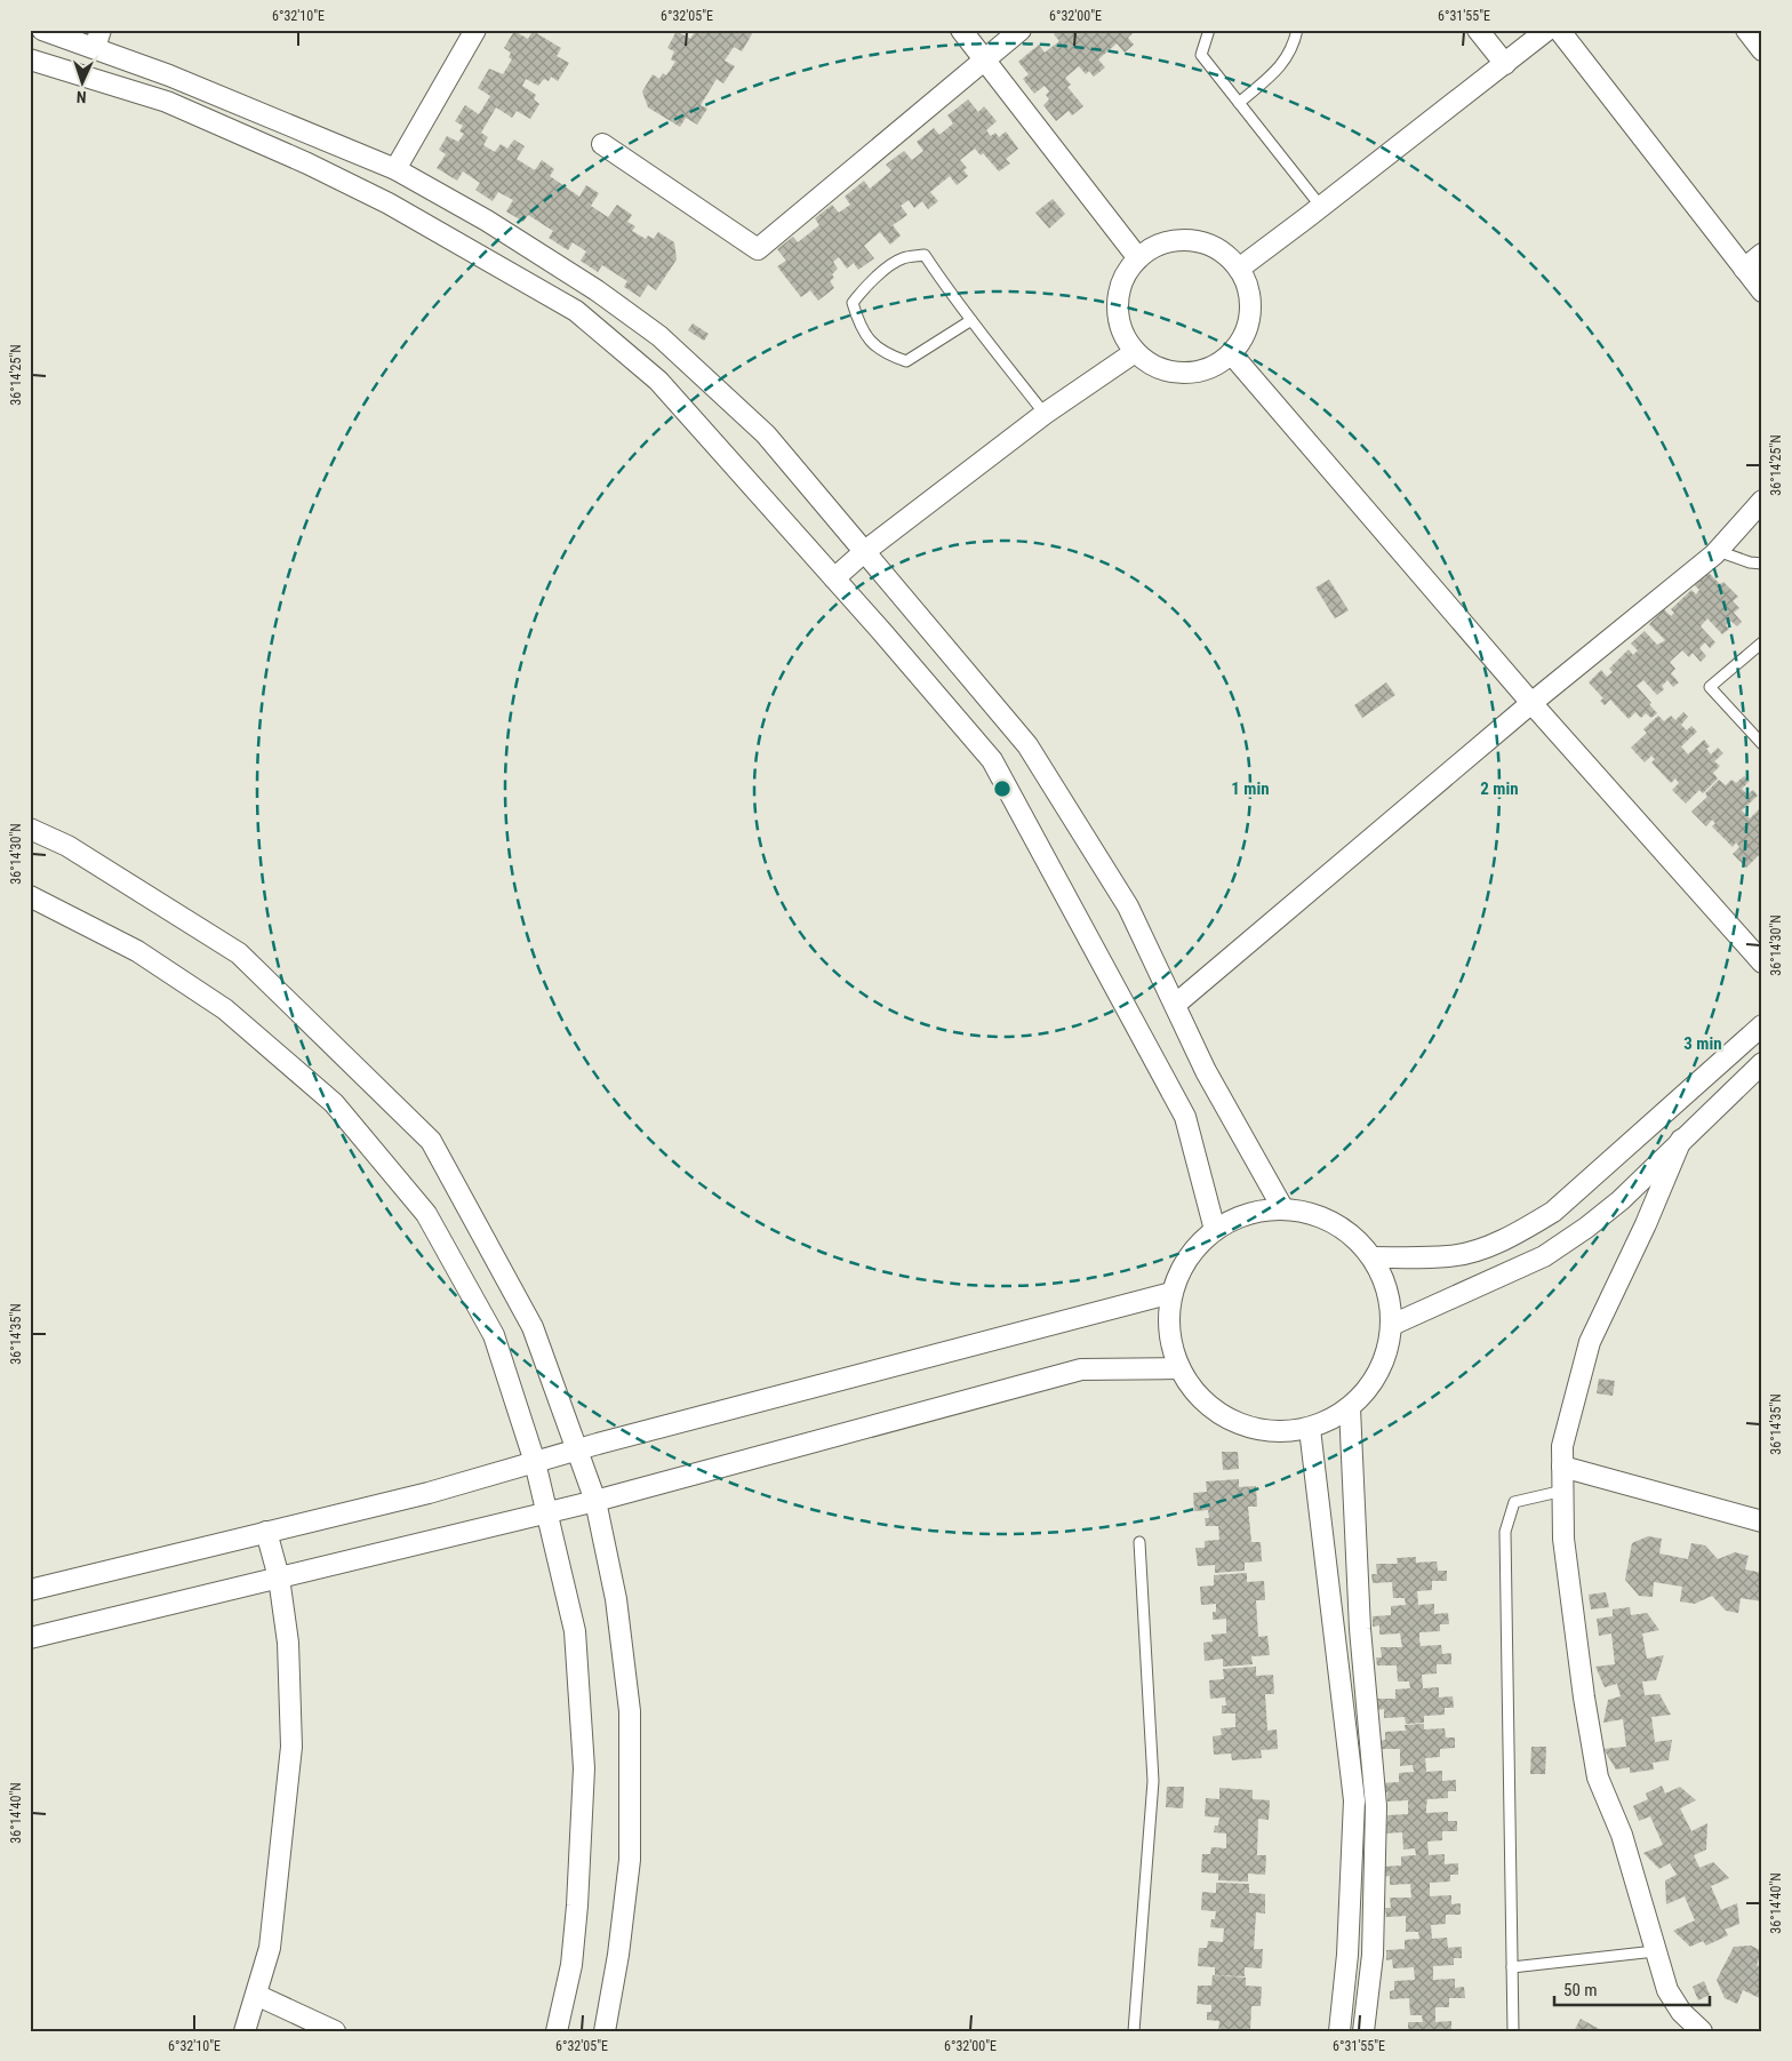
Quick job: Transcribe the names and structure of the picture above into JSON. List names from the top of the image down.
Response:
{
  "scale_bar": "50 m",
  "north": "bottom",
  "coordinates": [
    "6°32'10\"E",
    "6°32'05\"E",
    "6°32'00\"E",
    "6°31'55\"E",
    "36°14'25\"N",
    "36°14'30\"N",
    "36°14'35\"N",
    "36°14'40\"N"
  ],
  "rings": ["1 min", "2 min", "3 min"]
}
